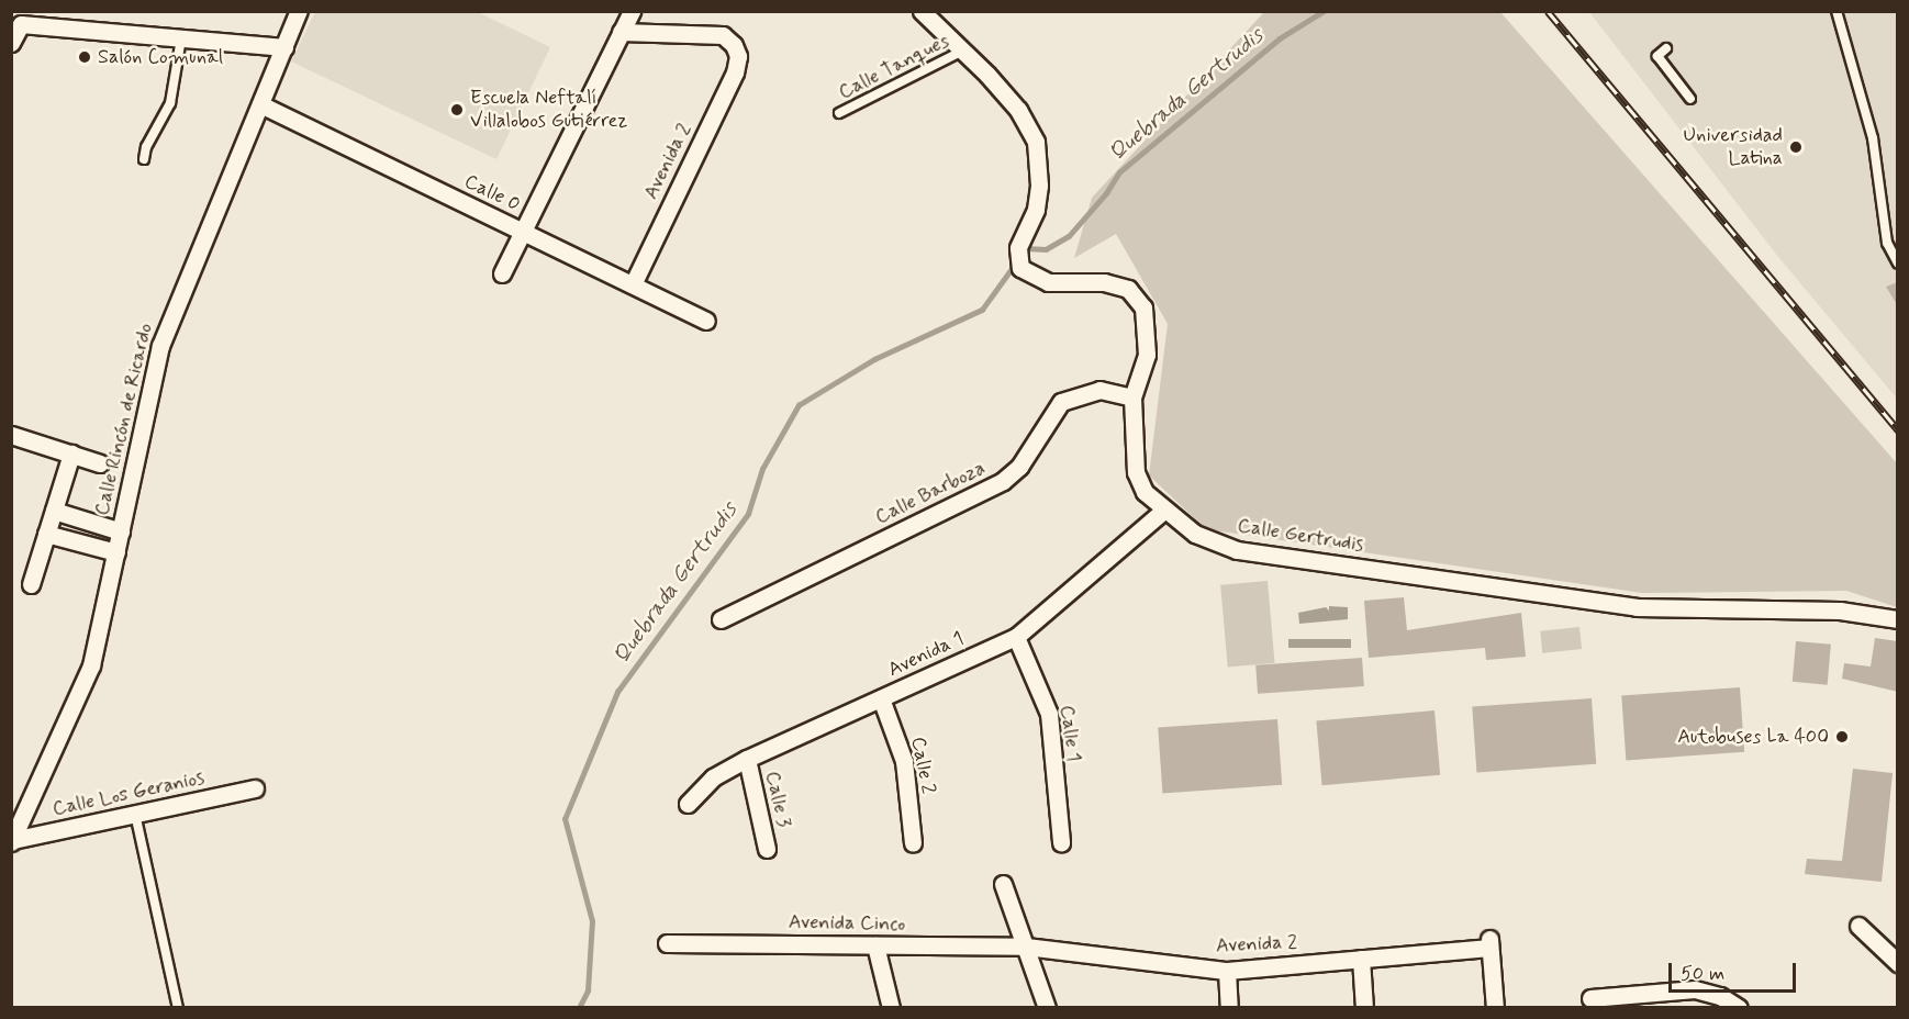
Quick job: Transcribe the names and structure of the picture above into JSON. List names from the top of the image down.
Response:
{
  "streets": {
    "street": [
      "Avenida 2",
      "Calle 0",
      "Calle Rincón de Ricardo",
      "Calle Barboza",
      "Calle Gertrudis",
      "Avenida 1",
      "Calle 1",
      "Calle 2",
      "Calle Los Geranios",
      "Calle 3",
      "Avenida Cinco"
    ],
    "lane": ["Calle Tanques"]
  },
  "crossings": [
    ["Calle Tanques", "Calle Gertrudis"],
    ["Avenida 2", "Calle 0"],
    ["Avenida 2", "Avenida Cinco"],
    ["Calle 0", "Calle Rincón de Ricardo"],
    ["Calle Rincón de Ricardo", "Calle Los Geranios"],
    ["Calle Barboza", "Calle Gertrudis"],
    ["Calle Gertrudis", "Avenida 1"],
    ["Avenida 1", "Calle 1"],
    ["Avenida 1", "Calle 2"],
    ["Avenida 1", "Calle 3"]
  ],
  "water": ["Quebrada Gertrudis"],
  "places": [
    "Salón Comunal",
    "Escuela Neftalí Villalobos Gutiérrez",
    "Universidad Latina",
    "Autobuses La 400"
  ],
  "scale_bar": "50 m"
}
